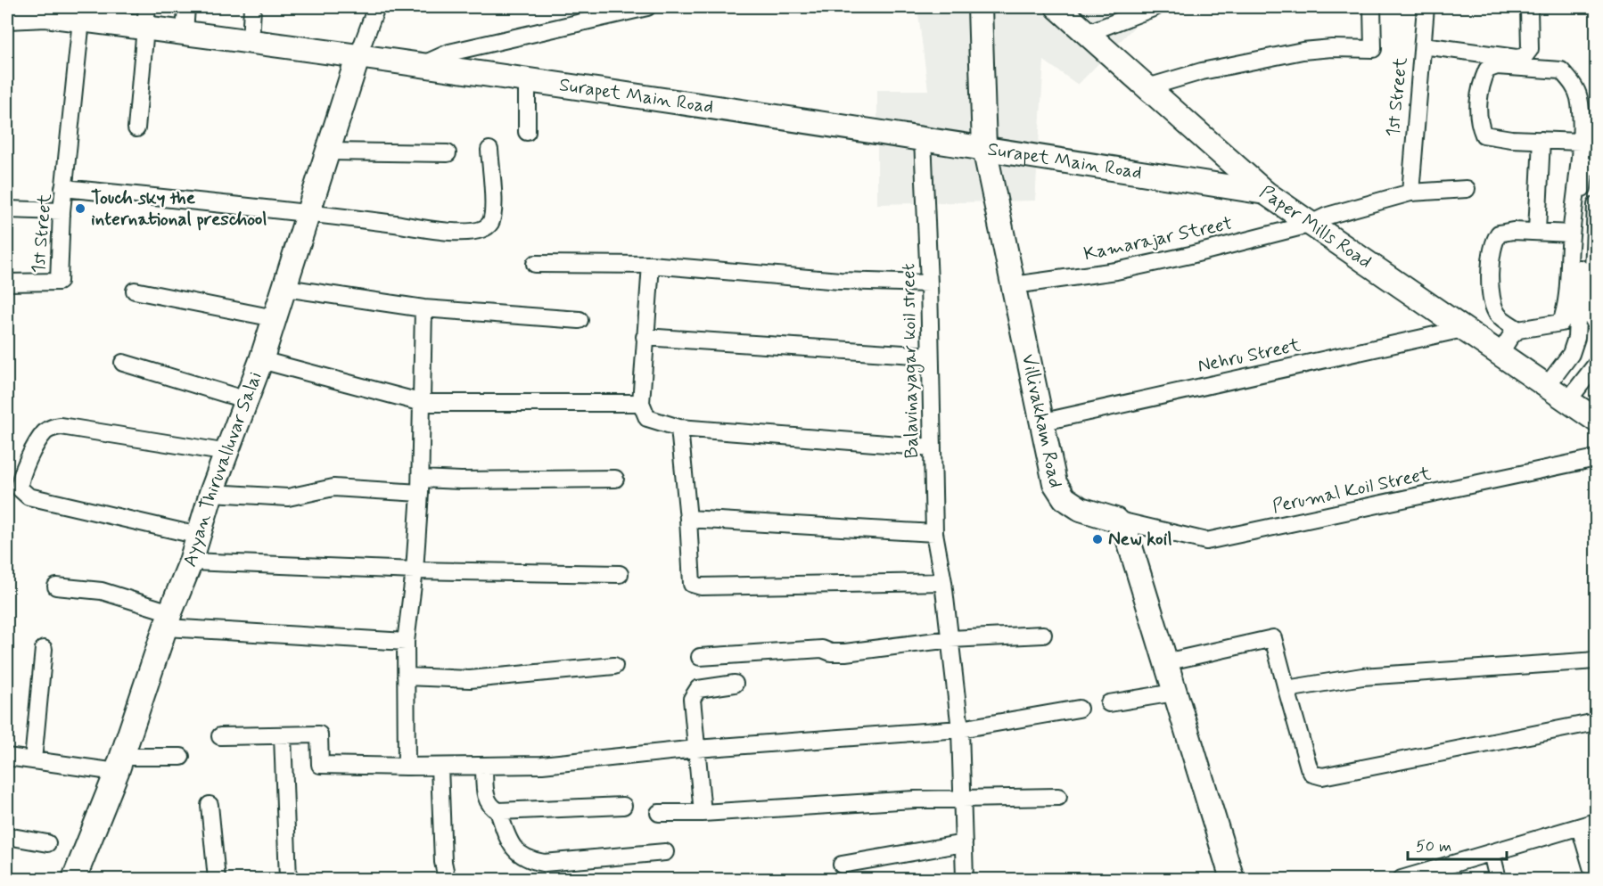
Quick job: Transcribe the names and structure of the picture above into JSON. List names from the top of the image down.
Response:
{
  "streets": {
    "main road": [
      "Surapet Main Road",
      "Paper Mills Road",
      "Villivakkam Road",
      "Ayyan Thiruvalluvar Salai"
    ],
    "street": [
      "1st Street",
      "Kamarajar Street",
      "Nehru Street",
      "Balavinayagar koil street",
      "Perumal Koil Street"
    ]
  },
  "crossings": [
    ["Surapet Main Road", "Paper Mills Road"],
    ["Surapet Main Road", "Balavinayagar koil street"],
    ["Surapet Main Road", "Villivakkam Road"],
    ["Surapet Main Road", "Ayyan Thiruvalluvar Salai"],
    ["1st Street", "Kamarajar Street"],
    ["1st Street", "Ayyan Thiruvalluvar Salai"],
    ["Paper Mills Road", "Kamarajar Street"],
    ["Paper Mills Road", "Nehru Street"],
    ["Kamarajar Street", "Villivakkam Road"],
    ["Nehru Street", "Villivakkam Road"],
    ["Villivakkam Road", "Perumal Koil Street"]
  ],
  "places": ["Touch sky the international preschool", "New koil"],
  "scale_bar": "50 m"
}
